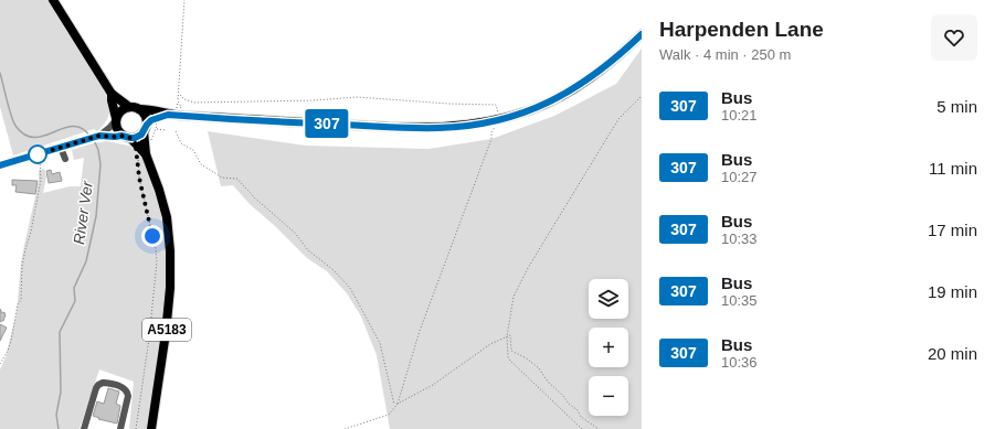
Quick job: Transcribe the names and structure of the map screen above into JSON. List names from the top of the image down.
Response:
{
  "streets": {
    "main road": ["A5183"]
  },
  "water": ["River Ver"],
  "lines": ["bus line 307"],
  "page": {
    "on_map": "307",
    "heading": ["Harpenden Lane", "Walk · 4 min · 250 m"],
    "list": [
      {
        "mark": "307",
        "name": "Bus",
        "note": "10:21",
        "value": "5 min"
      },
      {
        "mark": "307",
        "name": "Bus",
        "note": "10:27",
        "value": "11 min"
      },
      {
        "mark": "307",
        "name": "Bus",
        "note": "10:33",
        "value": "17 min"
      },
      {
        "mark": "307",
        "name": "Bus",
        "note": "10:35",
        "value": "19 min"
      },
      {
        "mark": "307",
        "name": "Bus",
        "note": "10:36",
        "value": "20 min"
      }
    ],
    "map_buttons": ["+", "−"]
  }
}
